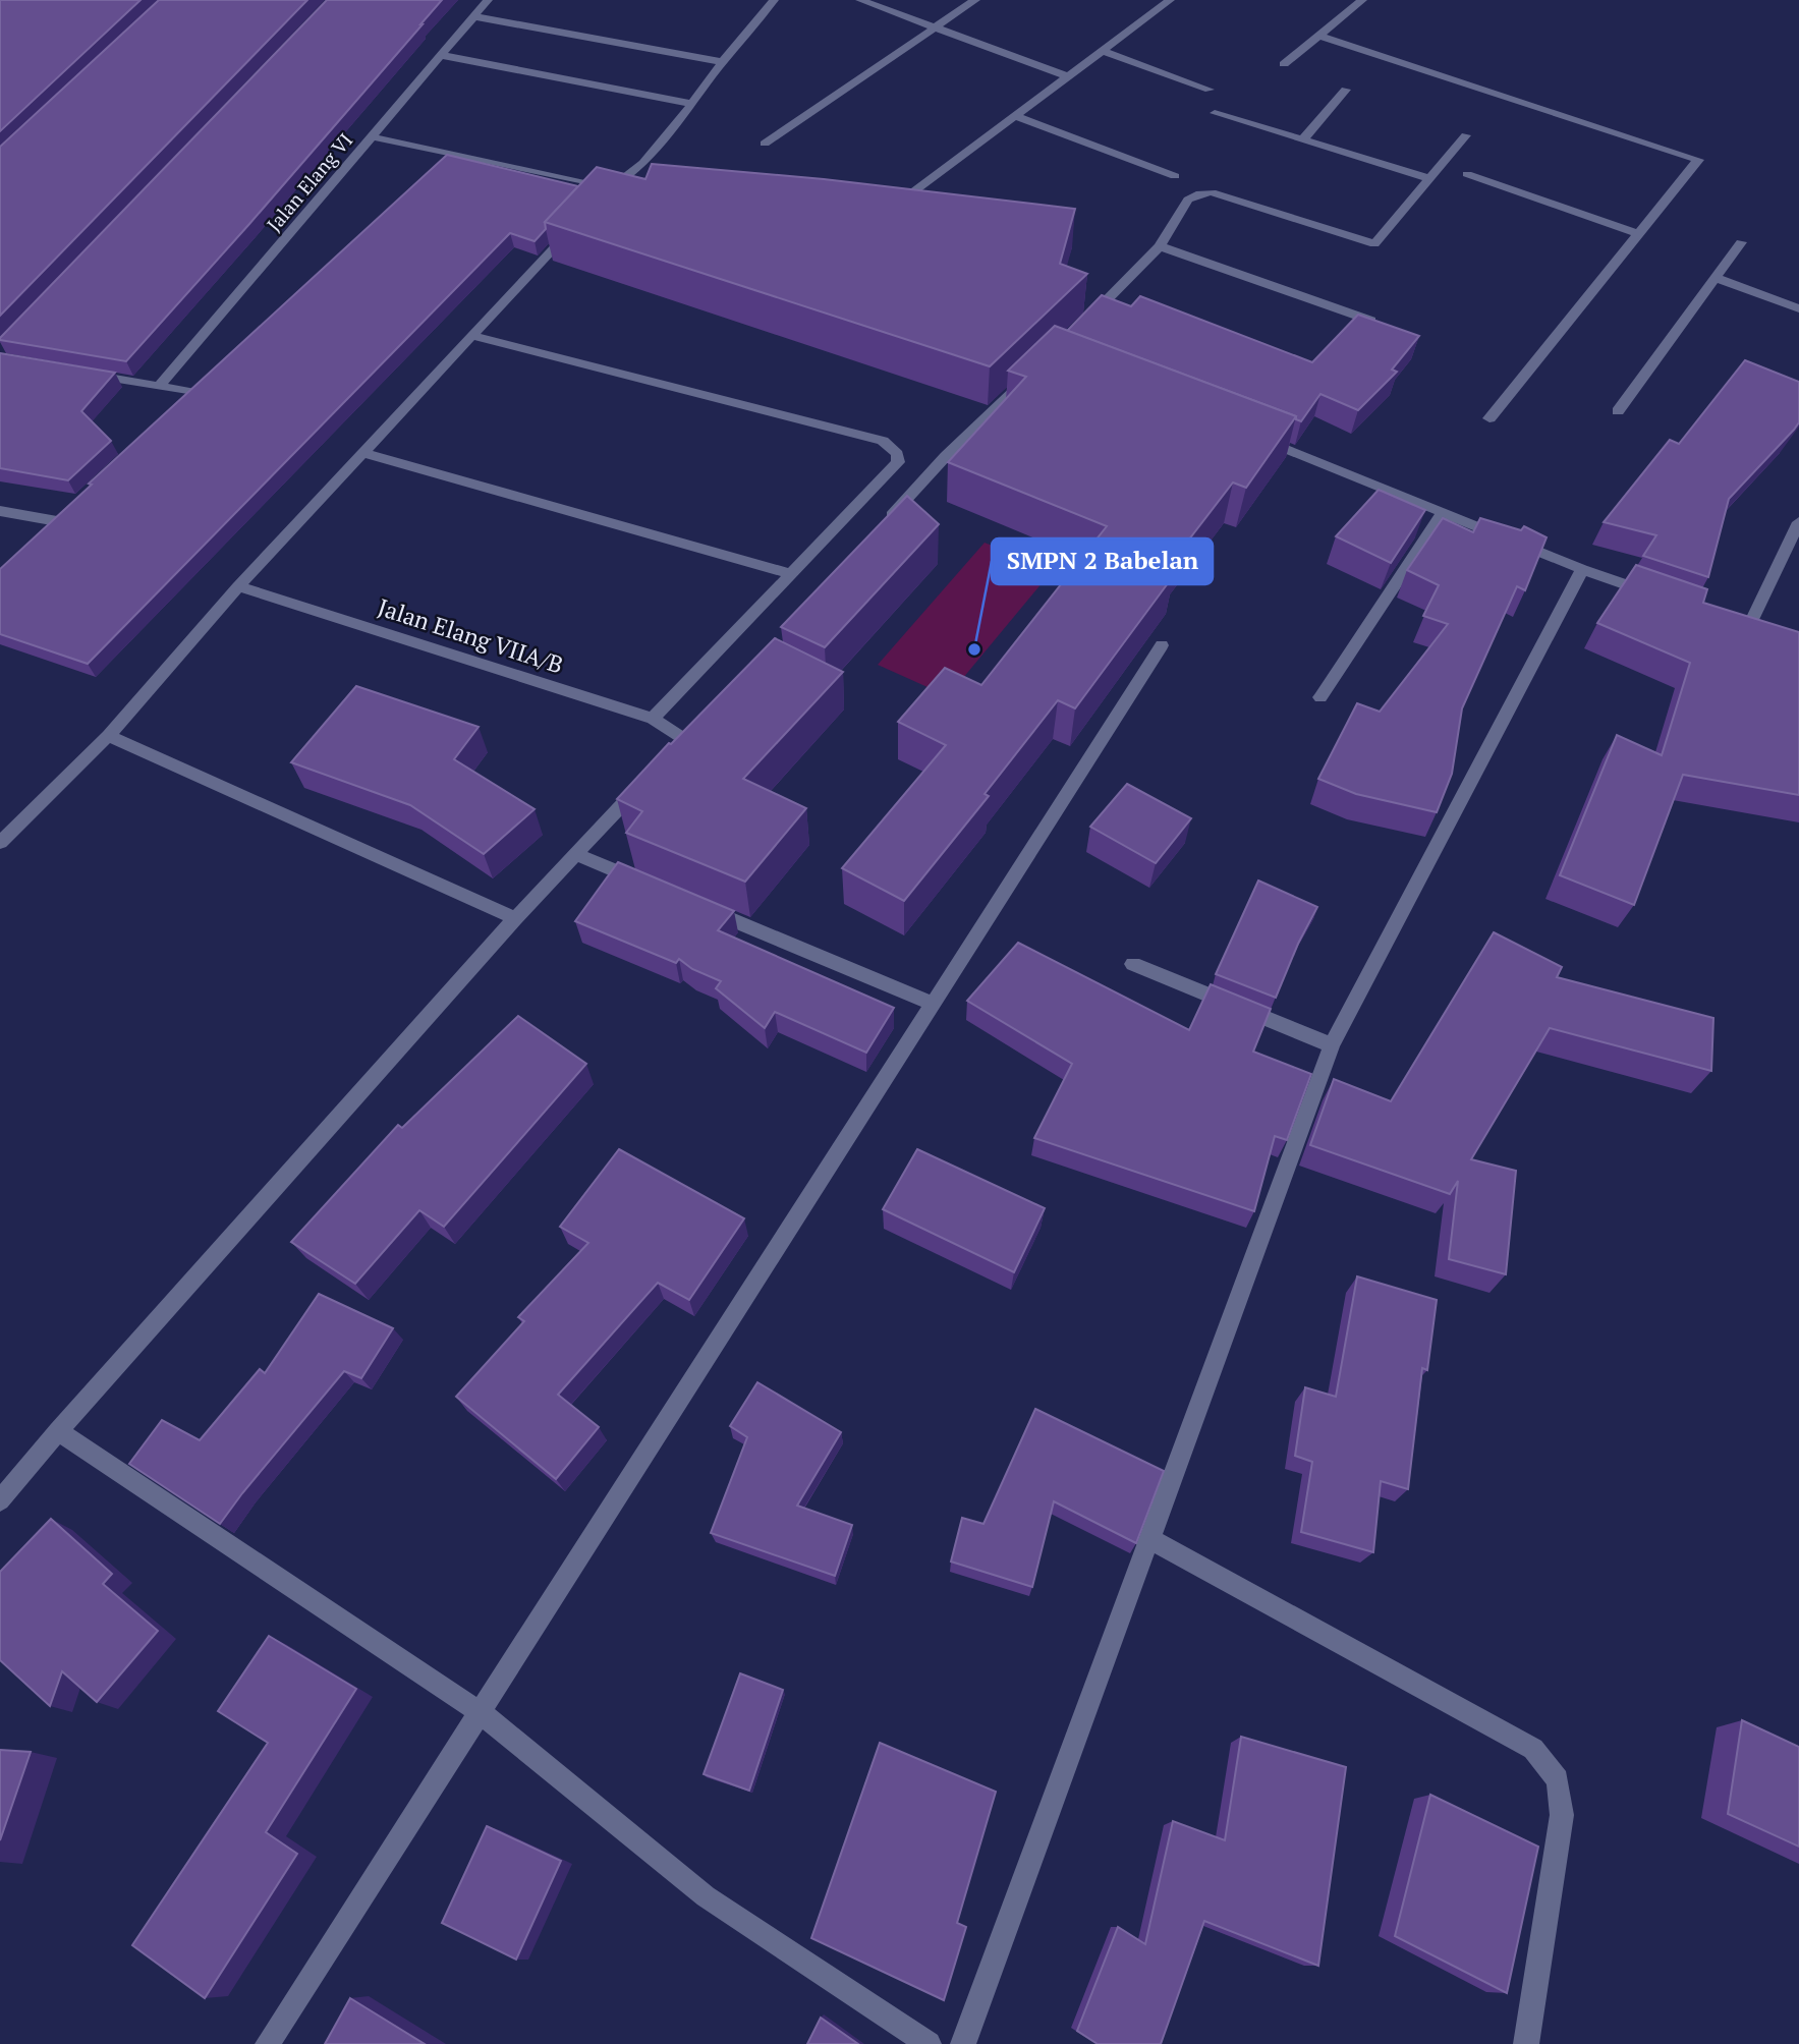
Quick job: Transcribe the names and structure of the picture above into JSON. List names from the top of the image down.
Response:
{
  "streets": {
    "street": ["Jalan Elang VI", "Jalan Elang VIIA/B"]
  },
  "places": ["SMPN 2 Babelan"]
}
